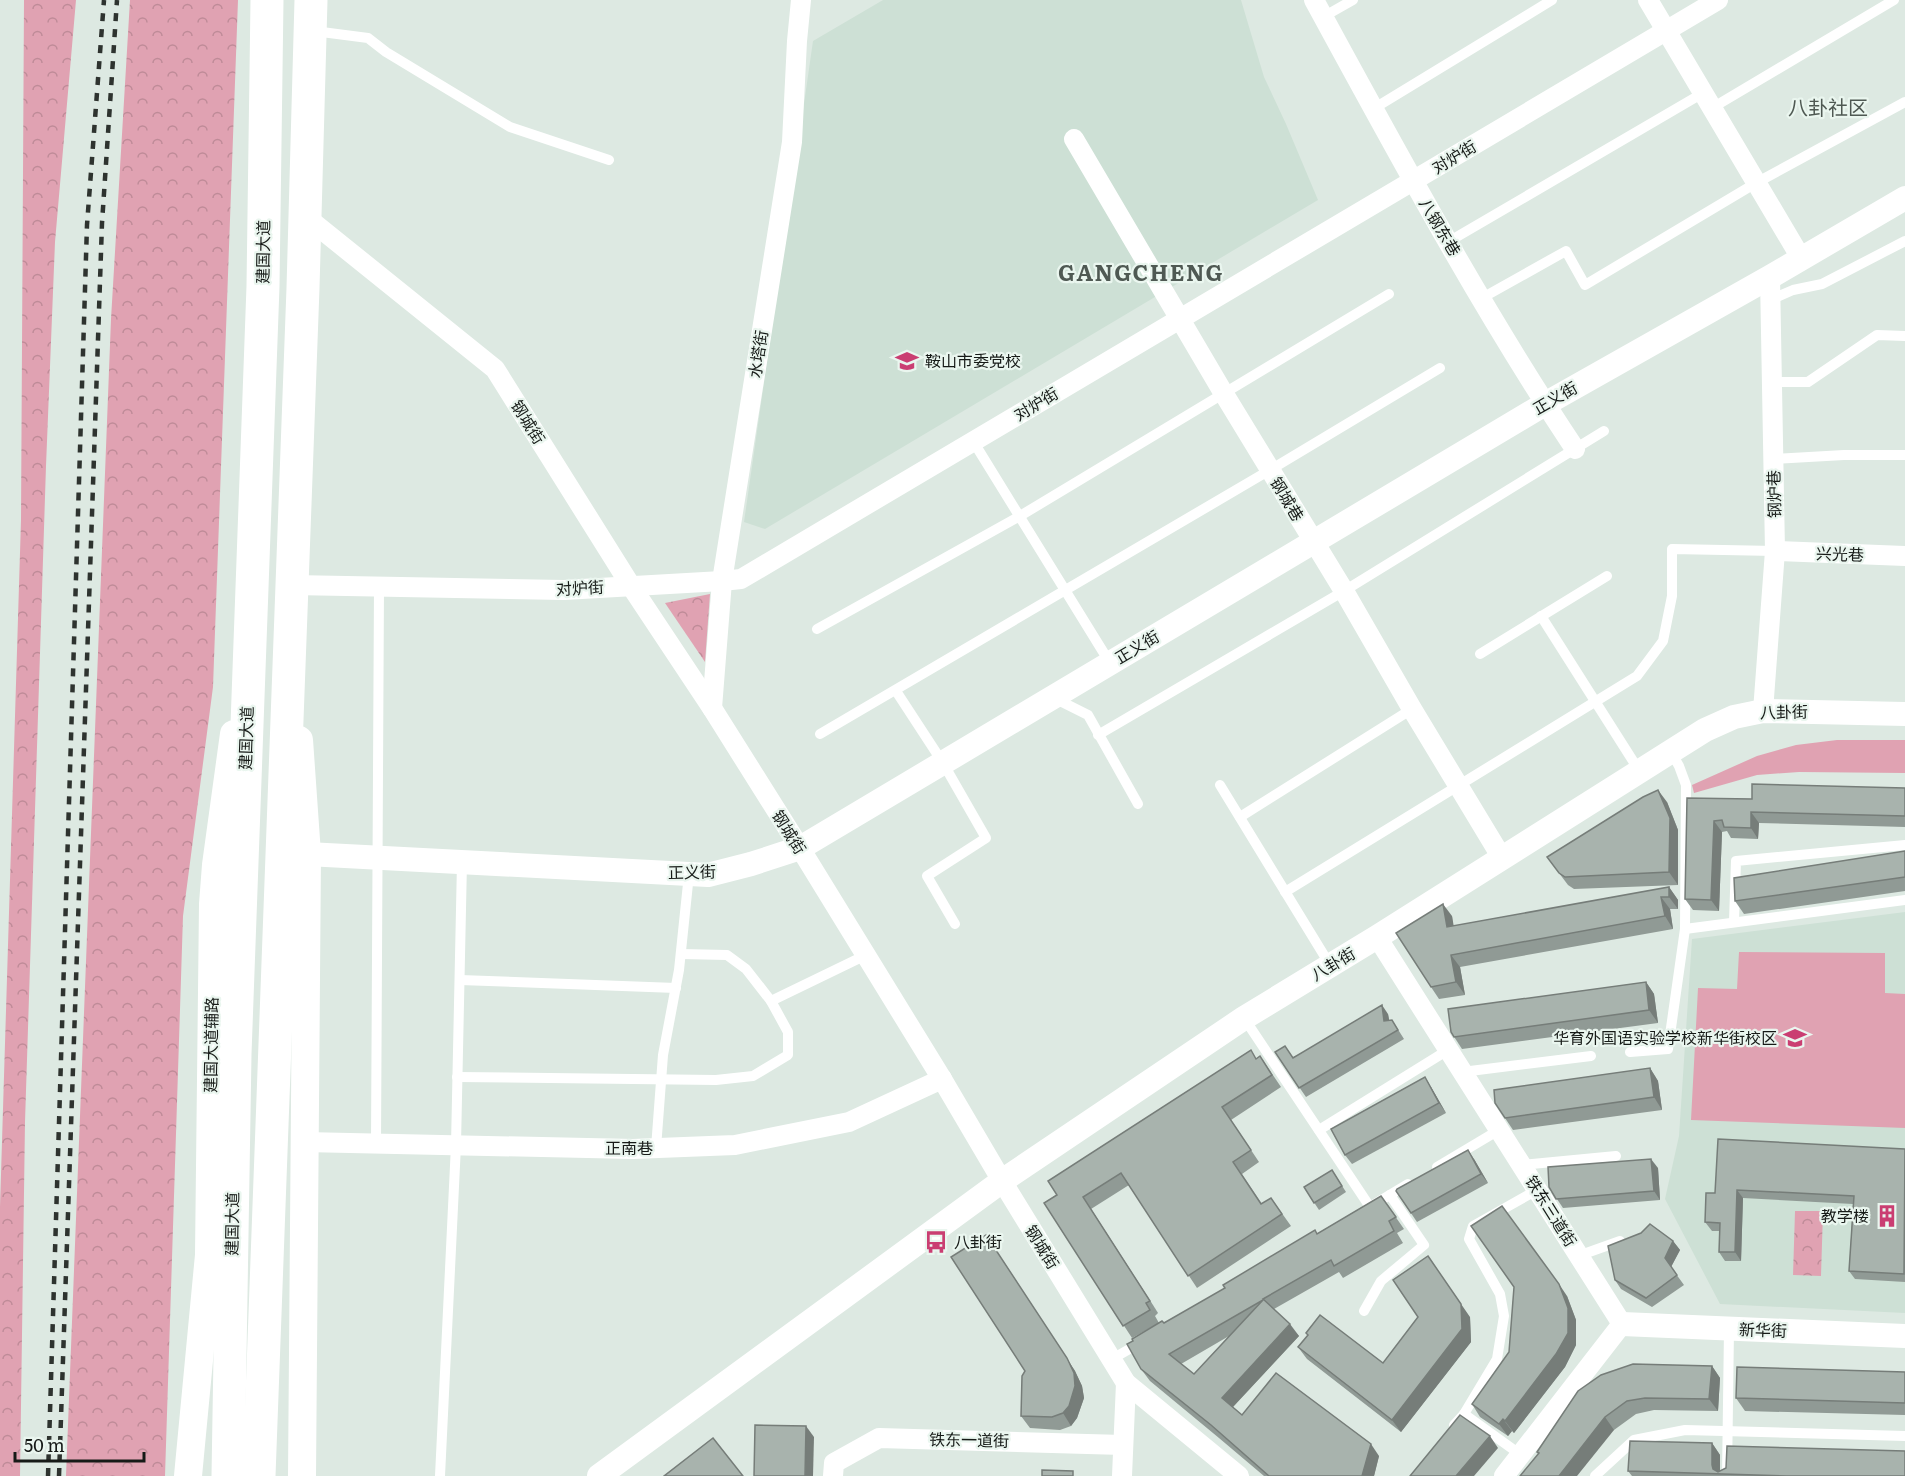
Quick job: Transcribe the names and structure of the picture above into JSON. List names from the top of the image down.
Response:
{
  "streets": {
    "highway": ["建国大道"],
    "main road": ["建国大道辅路"],
    "street": [
      "对炉街",
      "八钢东巷",
      "水塔街",
      "正义街",
      "钢城街",
      "钢炉巷",
      "钢城巷",
      "兴光巷",
      "八卦街",
      "正南巷",
      "铁东三道街",
      "新华街",
      "铁东一道街"
    ]
  },
  "crossings": [
    ["对炉街", "八钢东巷"],
    ["对炉街", "水塔街"],
    ["对炉街", "钢城街"],
    ["对炉街", "钢城巷"],
    ["八钢东巷", "正义街"],
    ["建国大道", "建国大道辅路"],
    ["水塔街", "钢城街"],
    ["正义街", "钢城街"],
    ["正义街", "钢炉巷"],
    ["正义街", "钢城巷"],
    ["钢城街", "八卦街"],
    ["钢城街", "正南巷"],
    ["钢炉巷", "兴光巷"],
    ["钢炉巷", "八卦街"],
    ["钢城巷", "八卦街"],
    ["八卦街", "铁东三道街"],
    ["铁东三道街", "新华街"]
  ],
  "districts": ["八卦社区", "GANGCHENG"],
  "places": {
    "school or university": ["鞍山市委党校", "华育外国语实验学校新华街校区"],
    "building": ["教学楼"],
    "bus stop": ["八卦街"]
  },
  "scale_bar": "50 m"
}
